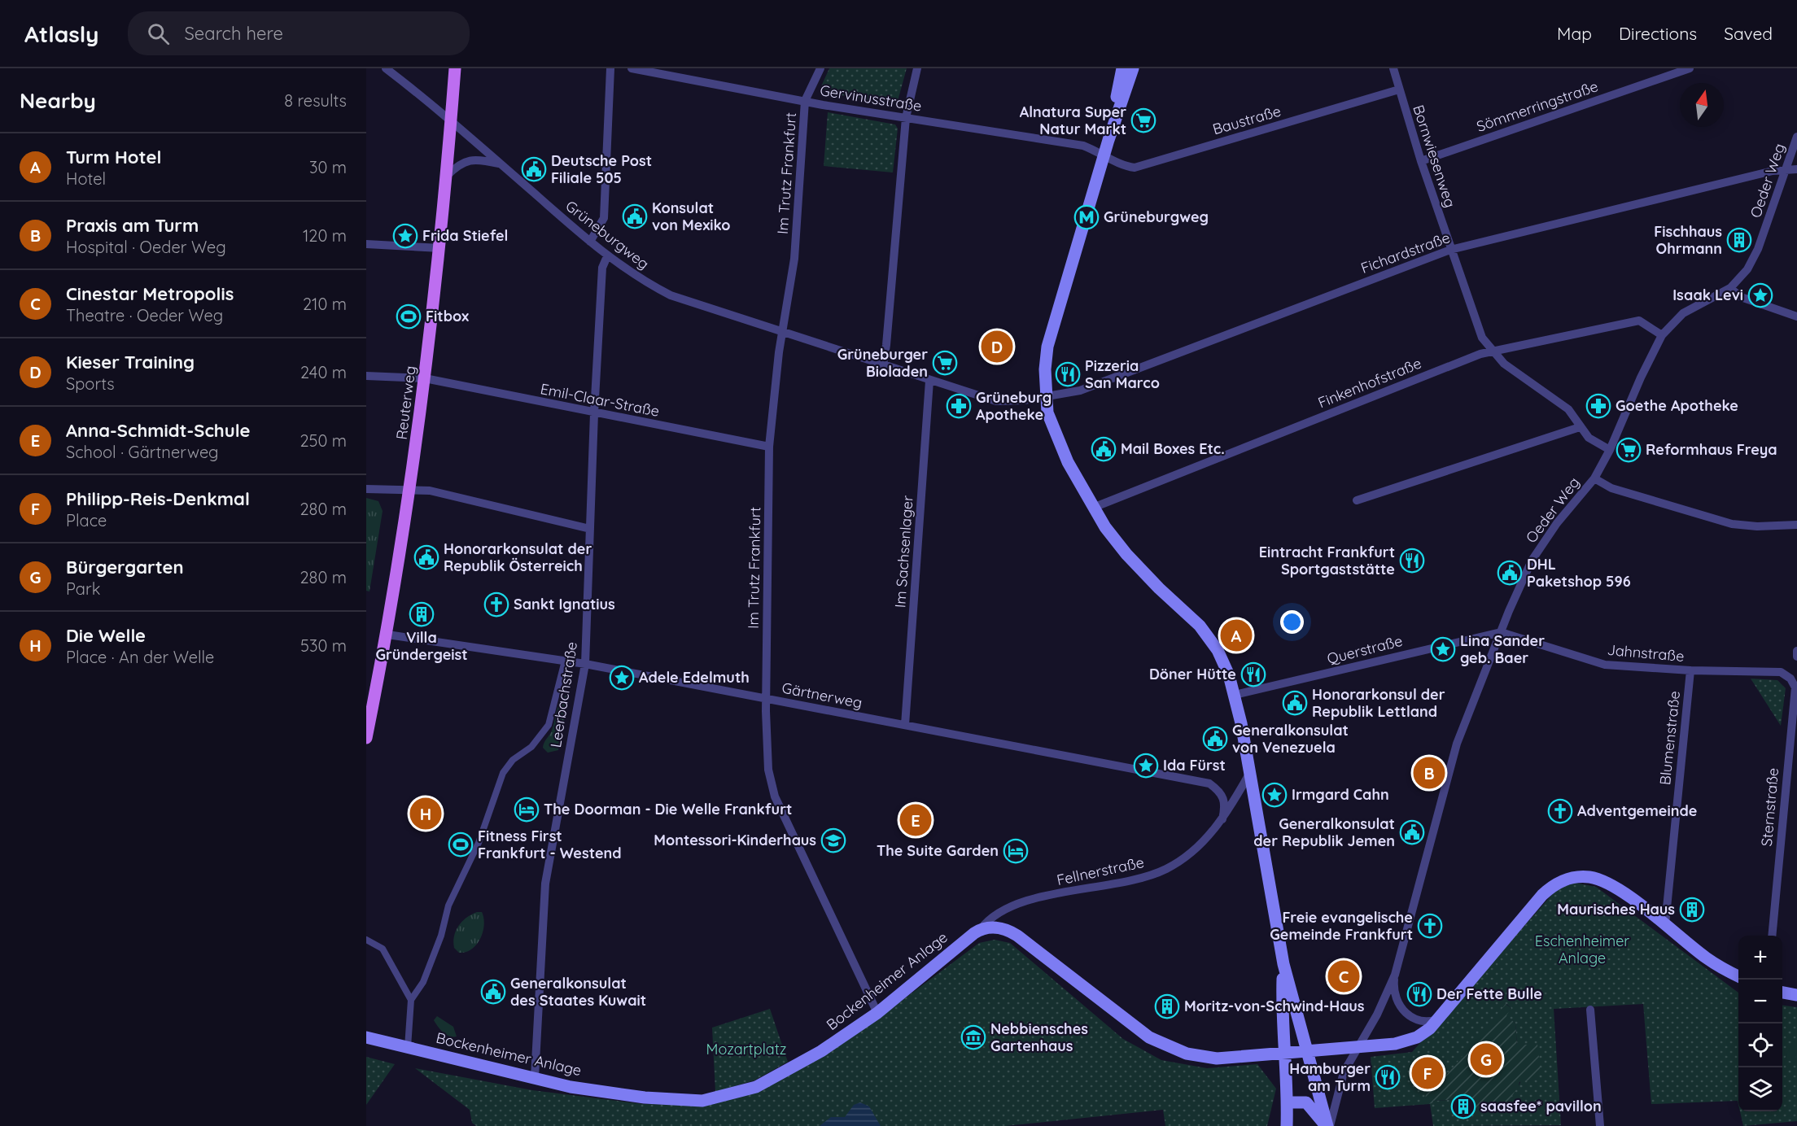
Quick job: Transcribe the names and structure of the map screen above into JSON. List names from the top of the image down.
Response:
{
  "streets": {
    "main road": ["Reuterweg", "Bockenheimer Anlage"],
    "street": [
      "Gervinusstraße",
      "Sömmerringstraße",
      "Baustraße",
      "Bornwiesenweg",
      "Im Trutz Frankfurt",
      "Oeder Weg",
      "Grüneburgweg",
      "Fichardstraße",
      "Finkenhofstraße",
      "Emil-Claar-Straße",
      "Im Sachsenlager",
      "Querstraße",
      "Jahnstraße",
      "Leerbachstraße",
      "Gärtnerweg",
      "Blumenstraße",
      "Sternstraße",
      "Fellnerstraße"
    ]
  },
  "crossings": [
    ["Gervinusstraße", "Baustraße"],
    ["Gervinusstraße", "Im Trutz Frankfurt"],
    ["Sömmerringstraße", "Bornwiesenweg"],
    ["Baustraße", "Bornwiesenweg"],
    ["Bornwiesenweg", "Oeder Weg"],
    ["Bornwiesenweg", "Fichardstraße"],
    ["Bornwiesenweg", "Finkenhofstraße"],
    ["Im Trutz Frankfurt", "Grüneburgweg"],
    ["Im Trutz Frankfurt", "Emil-Claar-Straße"],
    ["Im Trutz Frankfurt", "Gärtnerweg"],
    ["Im Trutz Frankfurt", "Bockenheimer Anlage"],
    ["Oeder Weg", "Fichardstraße"],
    ["Oeder Weg", "Finkenhofstraße"],
    ["Oeder Weg", "Querstraße"],
    ["Oeder Weg", "Jahnstraße"],
    ["Grüneburgweg", "Fichardstraße"],
    ["Grüneburgweg", "Reuterweg"],
    ["Grüneburgweg", "Im Sachsenlager"],
    ["Grüneburgweg", "Leerbachstraße"],
    ["Emil-Claar-Straße", "Reuterweg"],
    ["Emil-Claar-Straße", "Leerbachstraße"],
    ["Reuterweg", "Gärtnerweg"],
    ["Im Sachsenlager", "Gärtnerweg"],
    ["Querstraße", "Jahnstraße"],
    ["Jahnstraße", "Blumenstraße"],
    ["Jahnstraße", "Sternstraße"],
    ["Leerbachstraße", "Gärtnerweg"],
    ["Leerbachstraße", "Bockenheimer Anlage"],
    ["Gärtnerweg", "Fellnerstraße"],
    ["Fellnerstraße", "Bockenheimer Anlage"]
  ],
  "parks": ["Eschenheimer Anlage", "Mozartplatz"],
  "places": {
    "supermarket": ["Alnatura Super Natur Markt", "Grüneburger Bioladen", "Reformhaus Freya"],
    "public building": [
      "Deutsche Post Filiale 505",
      "Konsulat von Mexiko",
      "Mail Boxes Etc.",
      "Honorarkonsulat der Republik Österreich",
      "DHL Paketshop 596",
      "Honorarkonsul der Republik Lettland",
      "Generalkonsulat von Venezuela",
      "Generalkonsulat der Republik Jemen",
      "Generalkonsulat des Staates Kuwait"
    ],
    "metro station": ["Grüneburgweg"],
    "place": [
      "Frida Stiefel",
      "Isaak Levi",
      "Lina Sander geb. Baer",
      "Adele Edelmuth",
      "Ida Fürst",
      "Irmgard Cahn"
    ],
    "building": [
      "Fischhaus Ohrmann",
      "Villa Gründergeist",
      "Maurisches Haus",
      "Moritz-von-Schwind-Haus",
      "saasfee* pavillon"
    ],
    "sports": ["Fitbox", "Fitness First Frankfurt - Westend"],
    "restaurant": [
      "Pizzeria San Marco",
      "Eintracht Frankfurt Sportgaststätte",
      "Döner Hütte",
      "Der Fette Bulle",
      "Hamburger am Turm"
    ],
    "pharmacy": ["Grüneburg Apotheke", "Goethe Apotheke"],
    "church": ["Sankt Ignatius", "Adventgemeinde", "Freie evangelische Gemeinde Frankfurt"],
    "hotel": ["The Doorman - Die Welle Frankfurt", "The Suite Garden"],
    "school or university": ["Montessori-Kinderhaus"],
    "museum": ["Nebbiensches Gartenhaus"]
  },
  "north": "top",
  "page": {
    "header": "Atlasly",
    "search": "Search here",
    "nav": ["Map", "Directions", "Saved"],
    "heading": ["Nearby", "8 results"],
    "list": [
      {
        "mark": "A",
        "name": "Turm Hotel",
        "note": "Hotel",
        "value": "30 m"
      },
      {
        "mark": "B",
        "name": "Praxis am Turm",
        "note": "Hospital · Oeder Weg",
        "value": "120 m"
      },
      {
        "mark": "C",
        "name": "Cinestar Metropolis",
        "note": "Theatre · Oeder Weg",
        "value": "210 m"
      },
      {
        "mark": "D",
        "name": "Kieser Training",
        "note": "Sports",
        "value": "240 m"
      },
      {
        "mark": "E",
        "name": "Anna-Schmidt-Schule",
        "note": "School · Gärtnerweg",
        "value": "250 m"
      },
      {
        "mark": "F",
        "name": "Philipp-Reis-Denkmal",
        "note": "Place",
        "value": "280 m"
      },
      {
        "mark": "G",
        "name": "Bürgergarten",
        "note": "Park",
        "value": "280 m"
      },
      {
        "mark": "H",
        "name": "Die Welle",
        "note": "Place · An der Welle",
        "value": "530 m"
      }
    ],
    "pins": [
      "D",
      "A",
      "B",
      "H",
      "E",
      "C",
      "G",
      "F"
    ],
    "map_buttons": ["+", "−"]
  }
}
